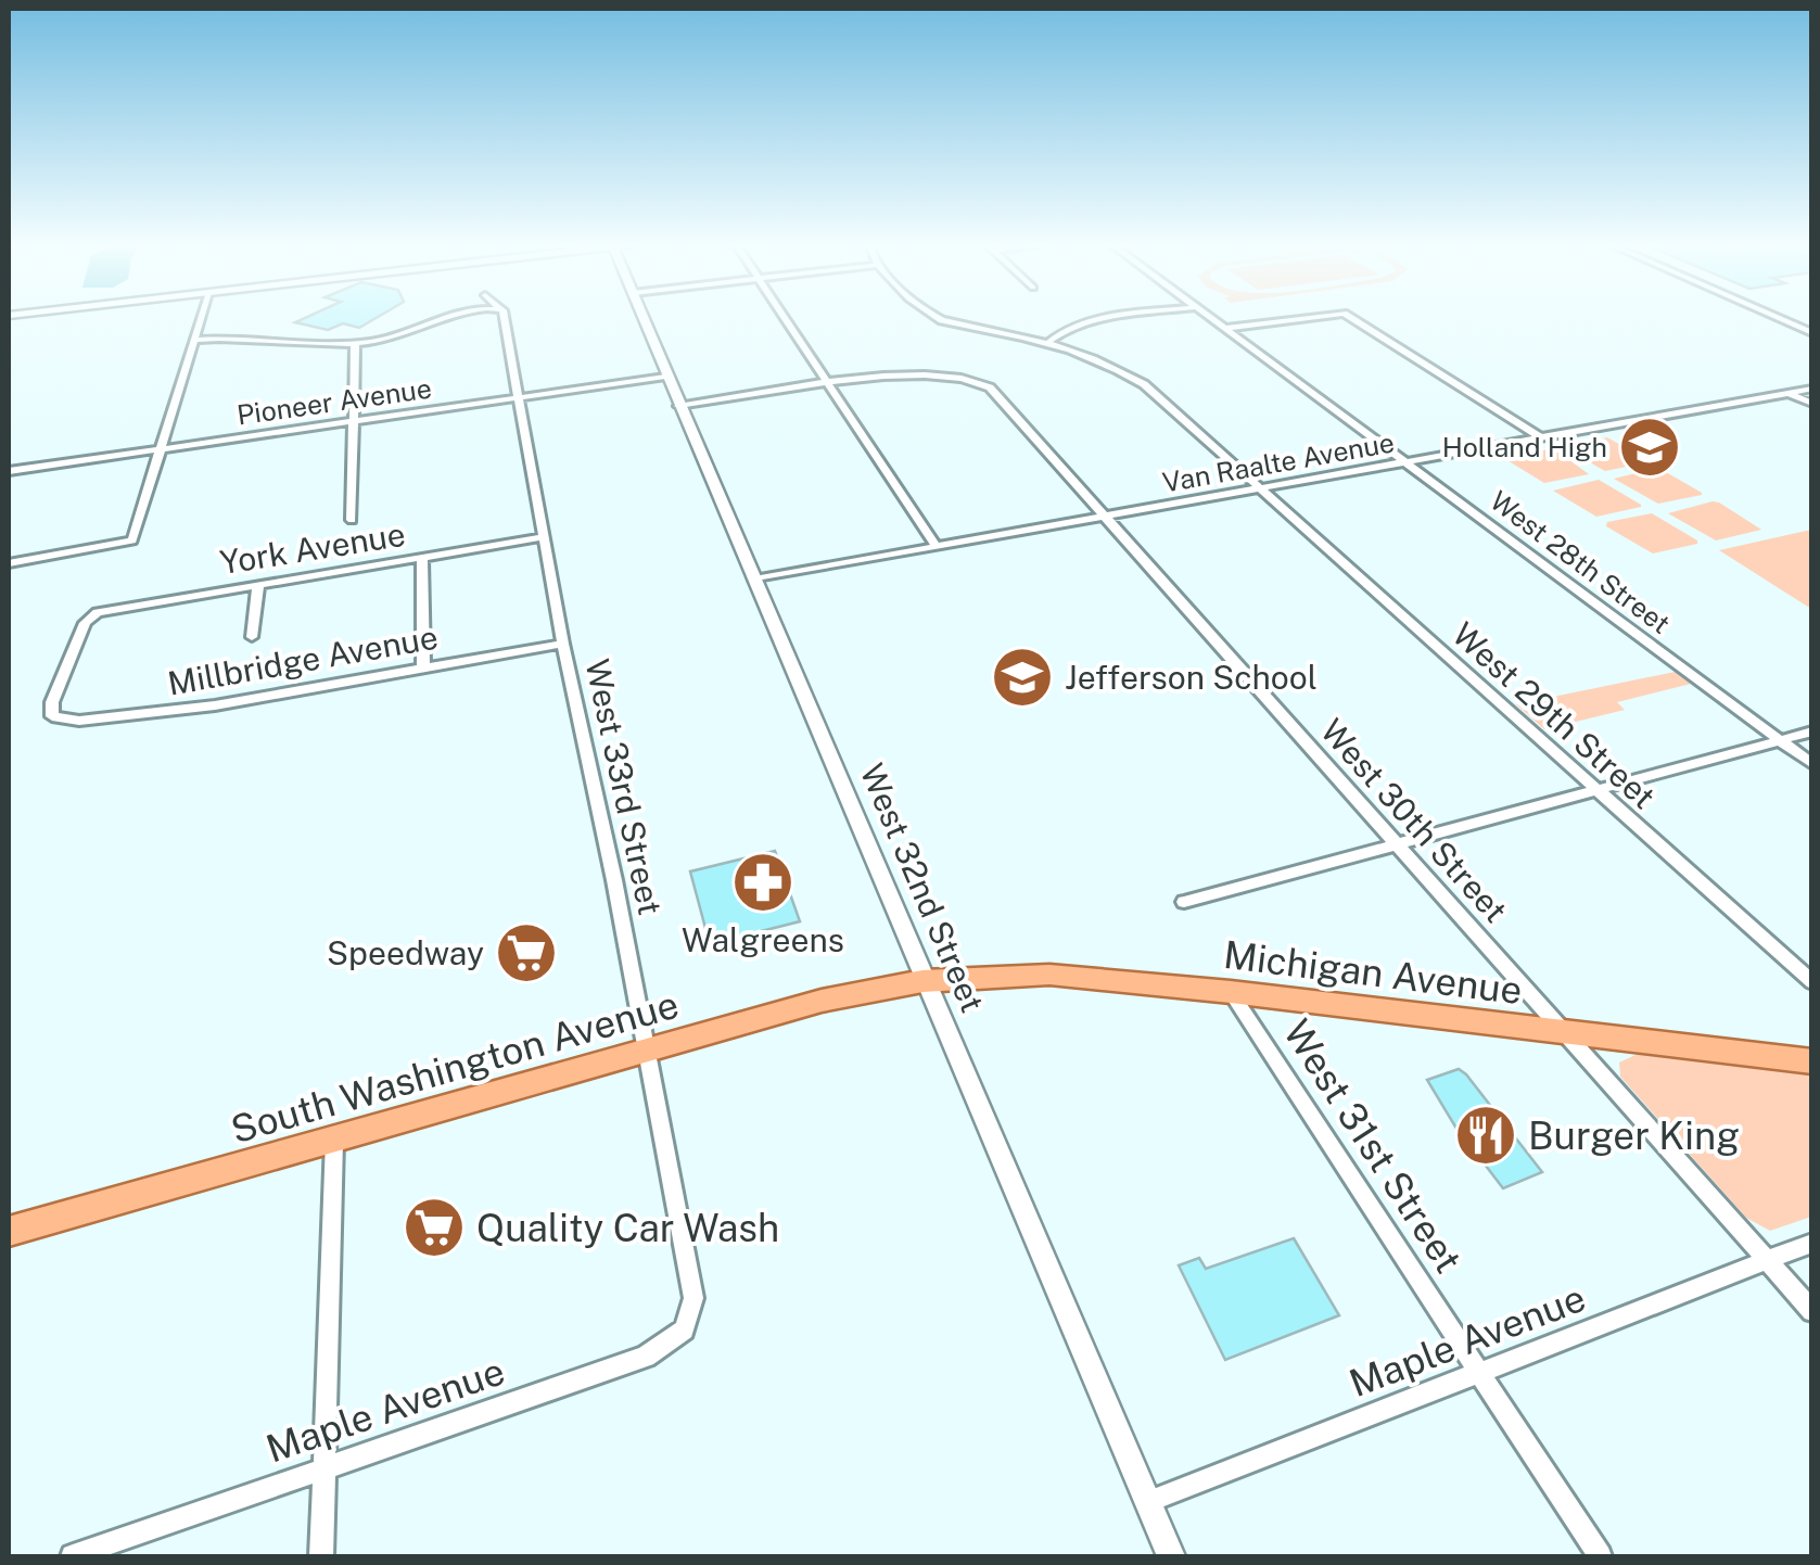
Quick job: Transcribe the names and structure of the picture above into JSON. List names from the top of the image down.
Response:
{
  "streets": {
    "main road": ["Michigan Avenue", "South Washington Avenue"],
    "street": [
      "Pioneer Avenue",
      "Van Raalte Avenue",
      "York Avenue",
      "West 28th Street",
      "Millbridge Avenue",
      "West 29th Street",
      "West 33rd Street",
      "West 30th Street",
      "West 32nd Street",
      "West 31st Street",
      "Maple Avenue"
    ]
  },
  "crossings": [
    ["Pioneer Avenue", "West 33rd Street"],
    ["Pioneer Avenue", "West 32nd Street"],
    ["Van Raalte Avenue", "West 28th Street"],
    ["Van Raalte Avenue", "West 29th Street"],
    ["Van Raalte Avenue", "West 30th Street"],
    ["Van Raalte Avenue", "West 32nd Street"],
    ["York Avenue", "Millbridge Avenue"],
    ["York Avenue", "West 33rd Street"],
    ["Millbridge Avenue", "West 33rd Street"],
    ["West 33rd Street", "South Washington Avenue"],
    ["West 33rd Street", "Maple Avenue"],
    ["West 30th Street", "Michigan Avenue"],
    ["West 30th Street", "Maple Avenue"],
    ["West 32nd Street", "Michigan Avenue"],
    ["West 32nd Street", "South Washington Avenue"],
    ["West 32nd Street", "Maple Avenue"],
    ["Michigan Avenue", "South Washington Avenue"],
    ["Michigan Avenue", "West 31st Street"],
    ["West 31st Street", "Maple Avenue"]
  ],
  "places": {
    "school or university": ["Holland High", "Jefferson School"],
    "pharmacy": ["Walgreens"],
    "supermarket": ["Speedway", "Quality Car Wash"],
    "restaurant": ["Burger King"]
  }
}
